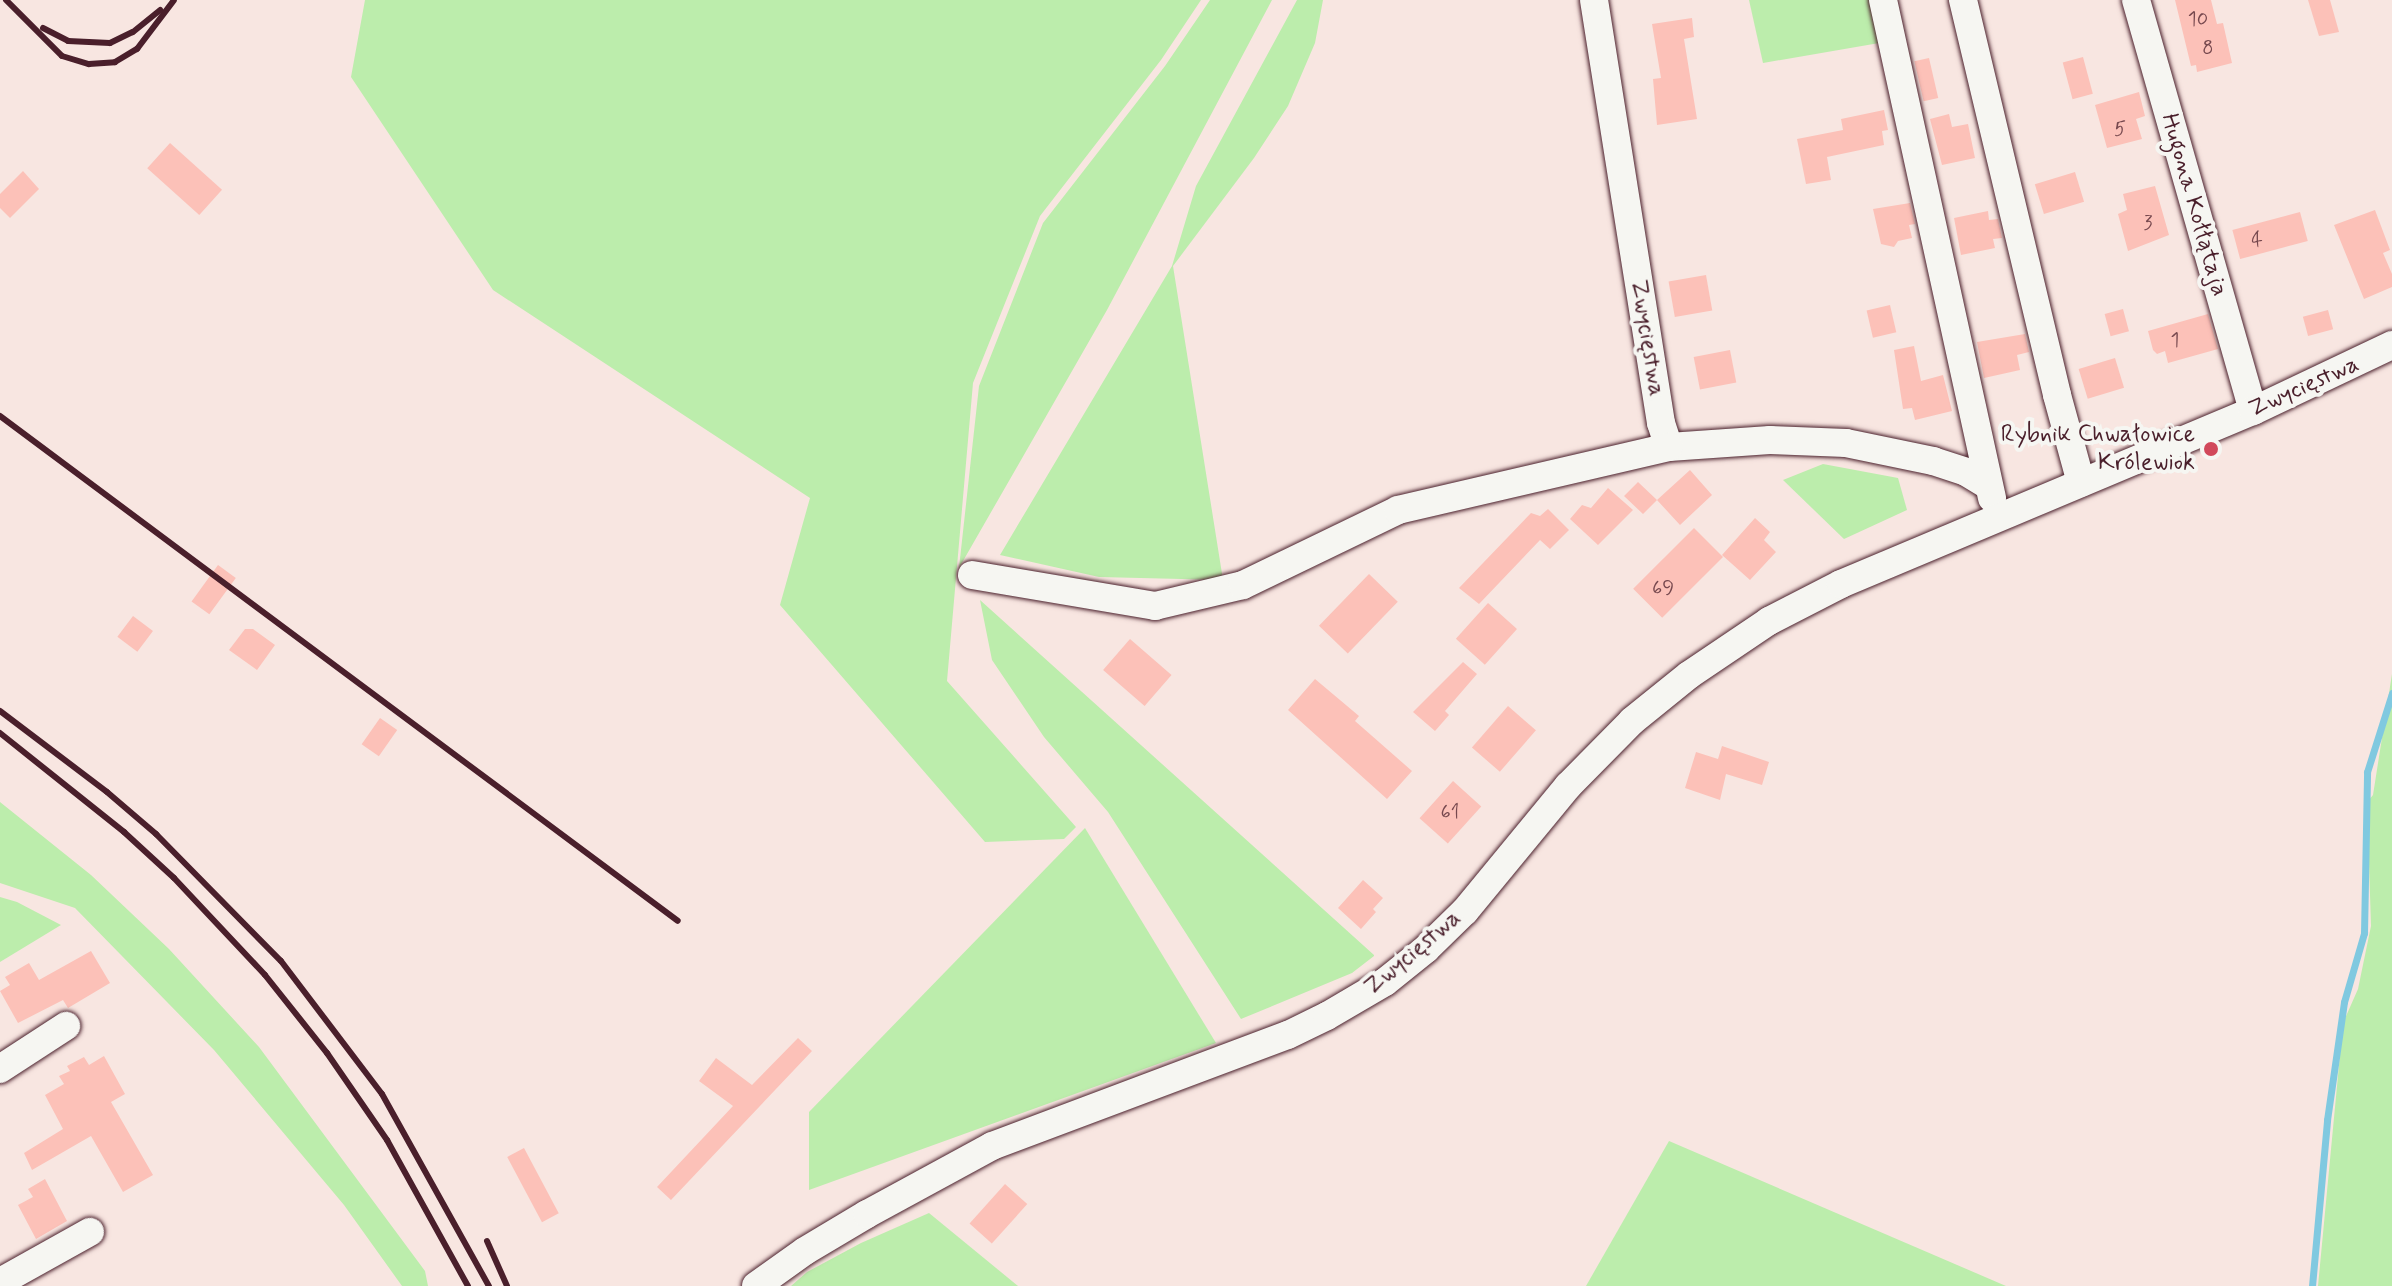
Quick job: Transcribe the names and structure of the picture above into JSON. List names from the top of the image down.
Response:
{
  "streets": {
    "street": ["Hugona Kołłątaja", "Zwycięstwa"]
  },
  "crossings": [
    ["Hugona Kołłątaja", "Zwycięstwa"]
  ],
  "places": ["Rybnik Chwałowice Królewiok"],
  "house_numbers": [
    "10",
    "8",
    "5",
    "3",
    "4",
    "1",
    "69",
    "61"
  ]
}
